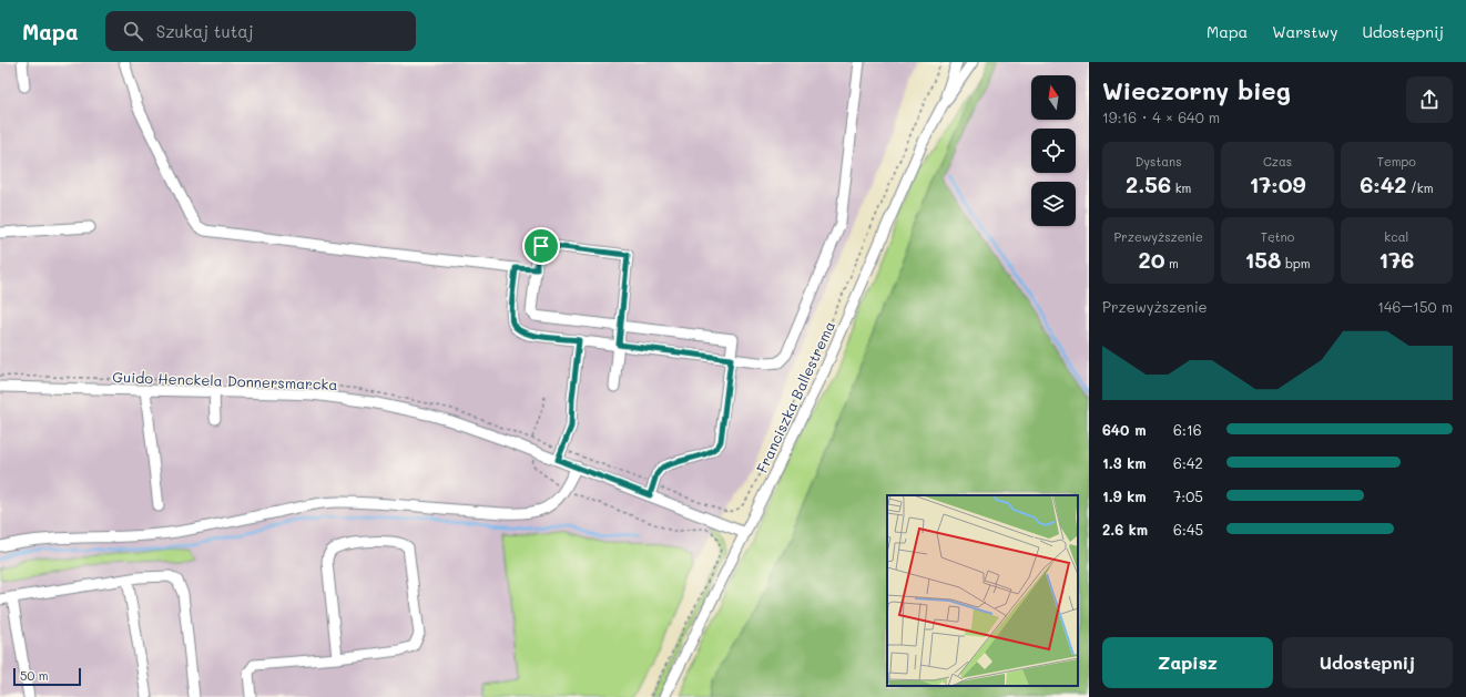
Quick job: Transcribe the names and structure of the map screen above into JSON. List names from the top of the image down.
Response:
{
  "streets": {
    "street": ["Guido Henckela Donnersmarcka", "Franciszka Ballestrema"]
  },
  "crossings": [
    ["Guido Henckela Donnersmarcka", "Franciszka Ballestrema"]
  ],
  "scale_bar": "50 m",
  "north": "top",
  "page": {
    "header": "Mapa",
    "search": "Szukaj tutaj",
    "nav": ["Mapa", "Warstwy", "Udostępnij"],
    "heading": ["Wieczorny bieg", "19:16 · 4 × 640 m"],
    "stats": [
      ["Dystans", "2.56 km"],
      ["Czas", "17:09"],
      ["Tempo", "6:42 /km"],
      ["Przewyższenie", "20 m"],
      ["Tętno", "158 bpm"],
      ["kcal", "176"]
    ],
    "chart": ["Przewyższenie", "146–150 m"],
    "list": [
      {
        "name": "640 m",
        "note": "6:16"
      },
      {
        "name": "1.3 km",
        "note": "6:42"
      },
      {
        "name": "1.9 km",
        "note": "7:05"
      },
      {
        "name": "2.6 km",
        "note": "6:45"
      }
    ],
    "buttons": ["Zapisz", "Udostępnij"],
    "scale": "50 m"
  }
}
